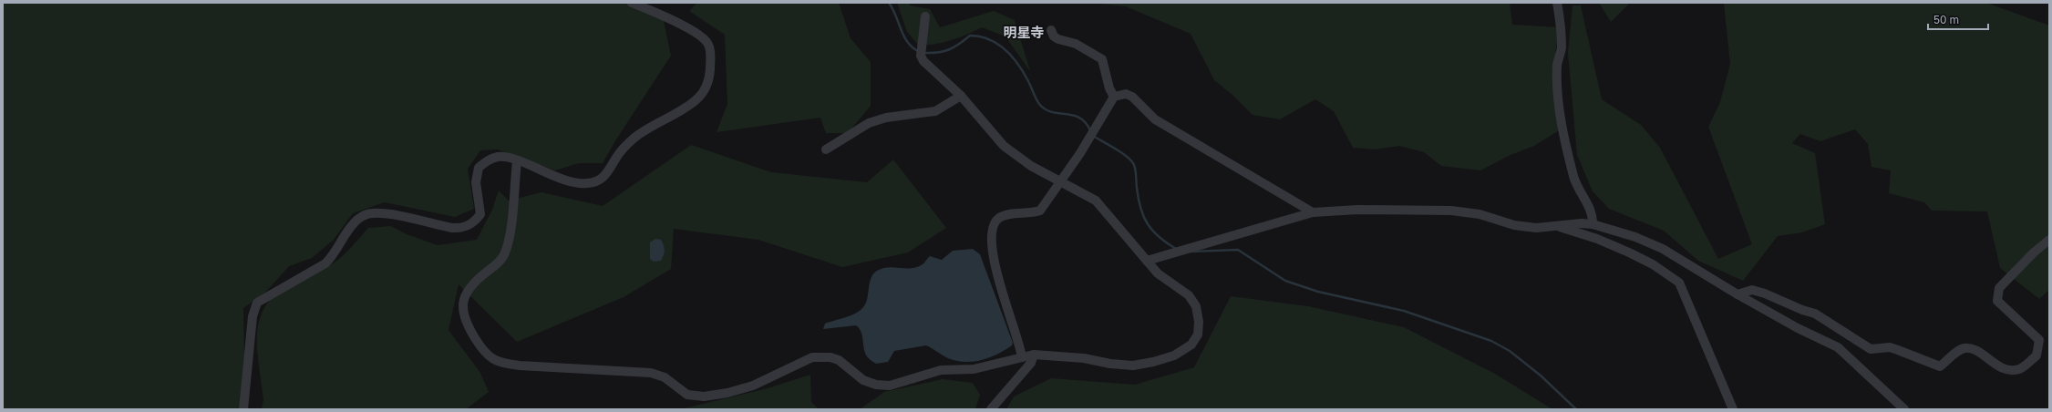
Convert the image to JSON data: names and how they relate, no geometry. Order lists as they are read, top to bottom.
{
  "districts": ["明星寺"],
  "scale_bar": "50 m"
}
